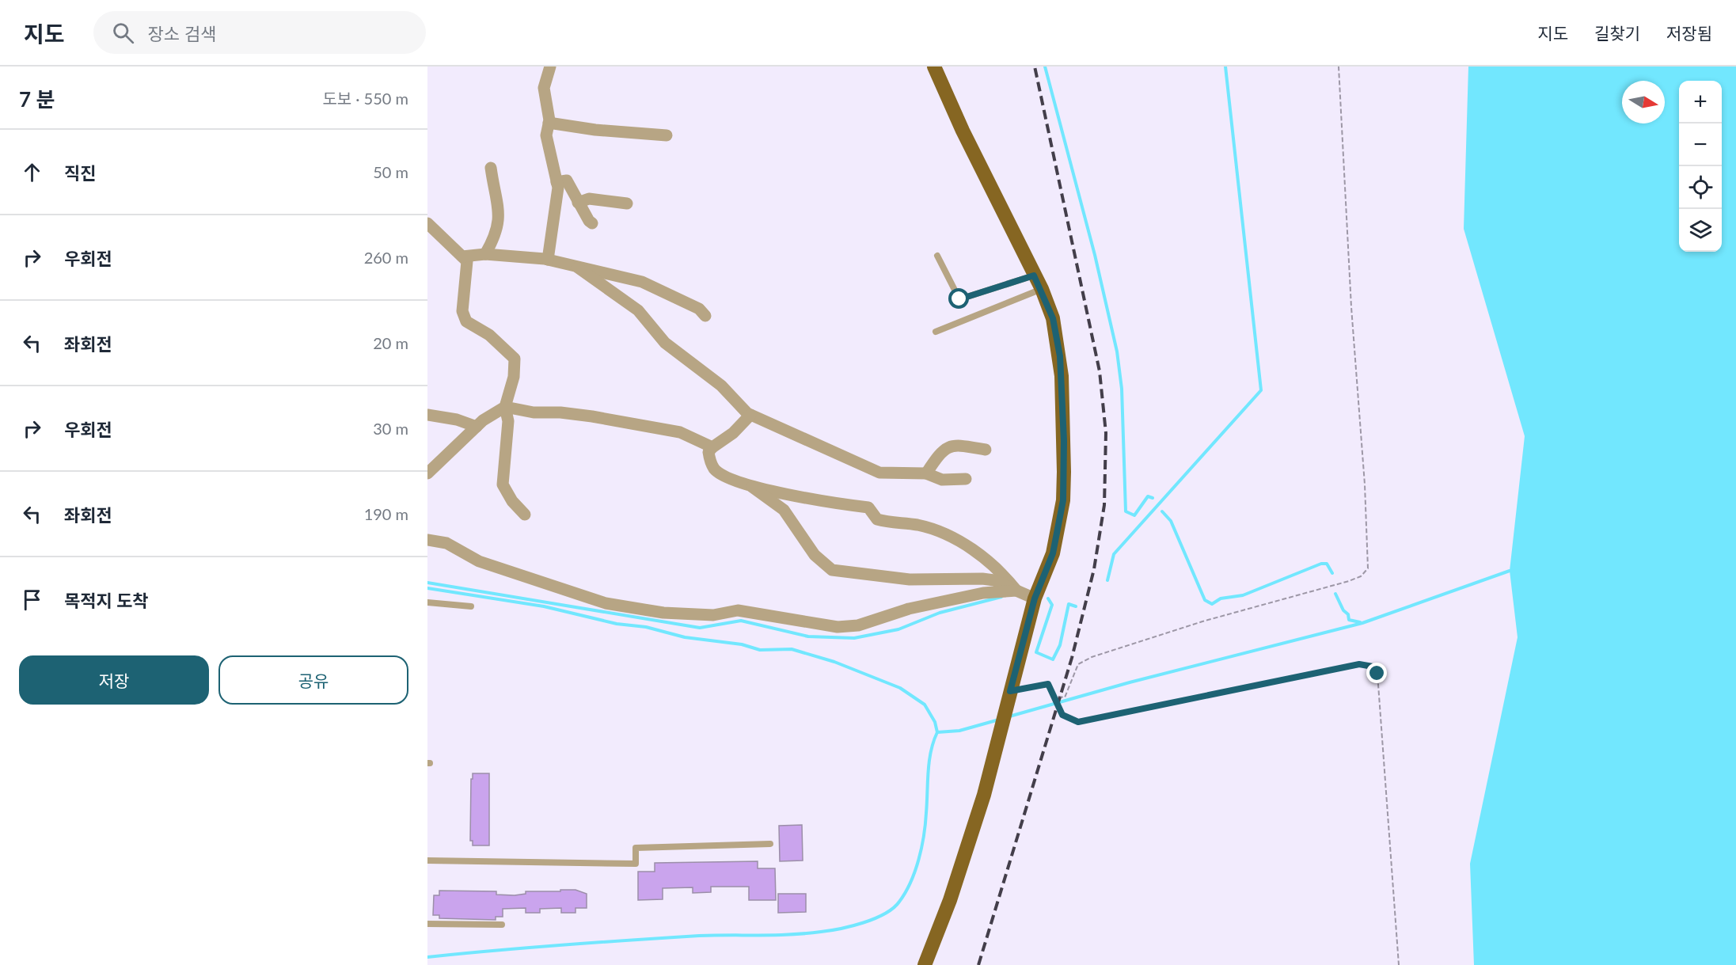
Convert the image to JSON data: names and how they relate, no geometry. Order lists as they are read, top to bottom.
{
  "north": "right",
  "page": {
    "header": "지도",
    "search": "장소 검색",
    "nav": ["지도", "길찾기", "저장됨"],
    "heading": ["7 분", "도보 · 550 m"],
    "map_buttons": ["+", "−"],
    "list": [
      ["직진", "50 m"],
      ["우회전", "260 m"],
      ["좌회전", "20 m"],
      ["우회전", "30 m"],
      ["좌회전", "190 m"],
      "목적지 도착"
    ],
    "buttons": ["저장", "공유"]
  }
}
